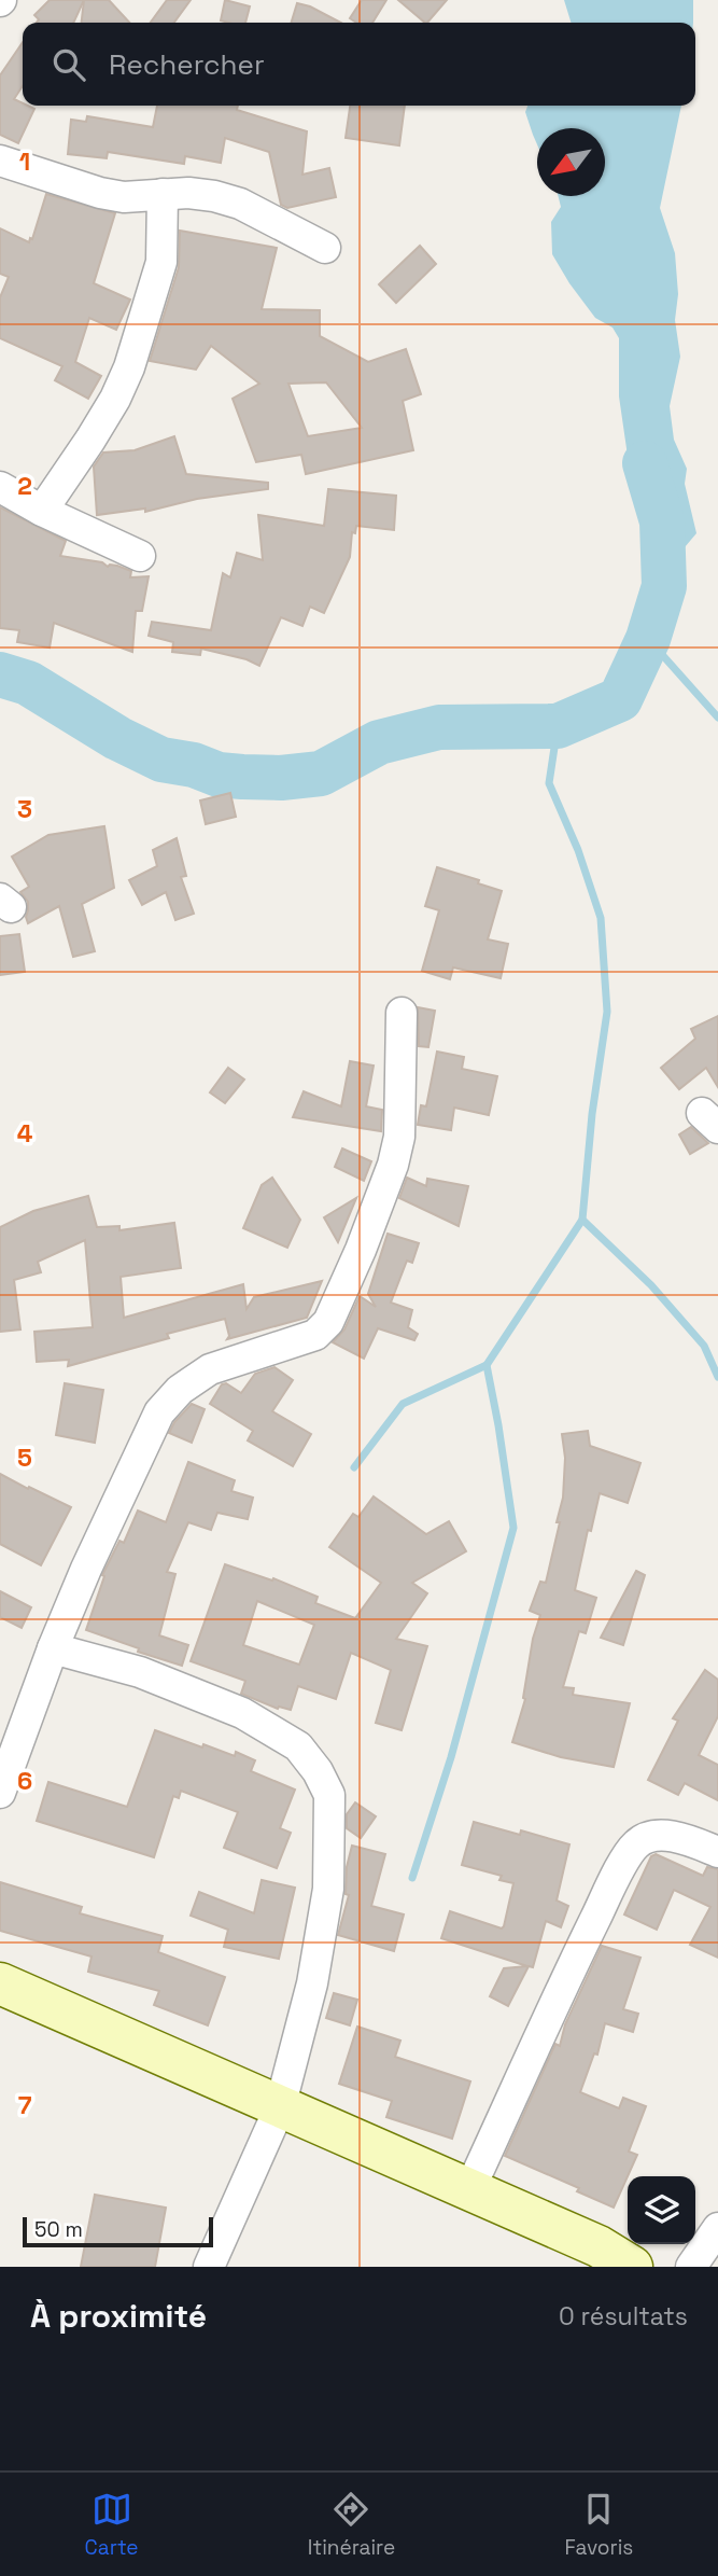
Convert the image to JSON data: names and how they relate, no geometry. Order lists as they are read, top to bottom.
{
  "scale_bar": "50 m",
  "north": "bottom left",
  "page": {
    "search": "Rechercher",
    "scale": "50 m",
    "heading": ["À proximité", "0 résultats"],
    "nav": ["Carte", "Itinéraire", "Favoris"]
  },
  "grid": {
    "rows": [
      "1",
      "2",
      "3",
      "4",
      "5",
      "6",
      "7"
    ]
  }
}
